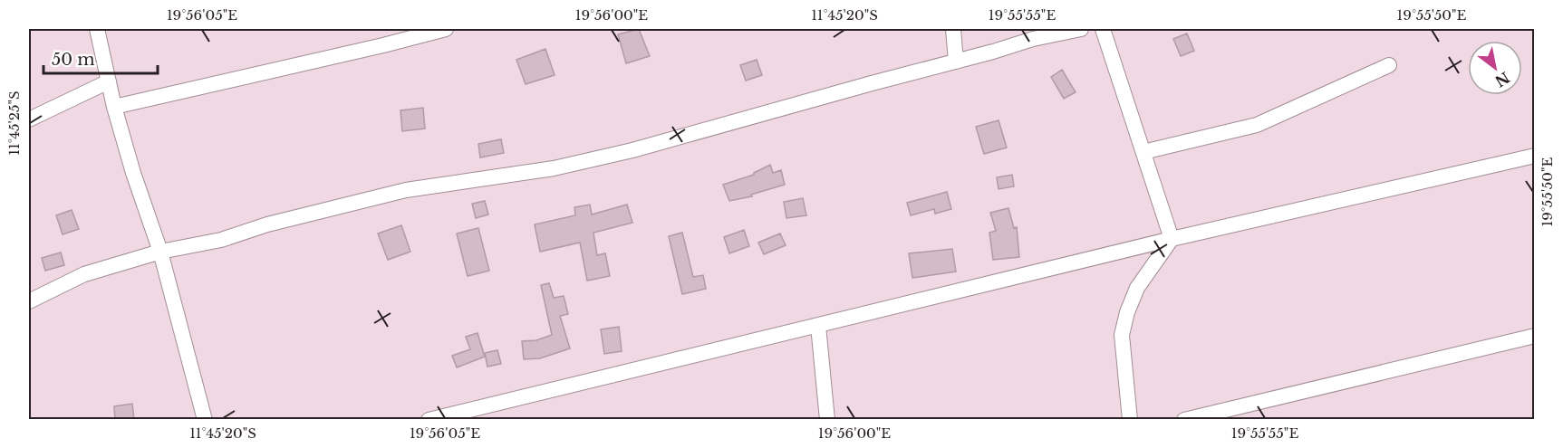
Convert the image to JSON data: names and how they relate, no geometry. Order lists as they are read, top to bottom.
{
  "scale_bar": "50 m",
  "north": "bottom right",
  "coordinates": [
    "19°56'05\"E",
    "19°56'00\"E",
    "11°45'20\"S",
    "19°55'55\"E",
    "19°55'50\"E",
    "11°45'25\"S"
  ]
}
